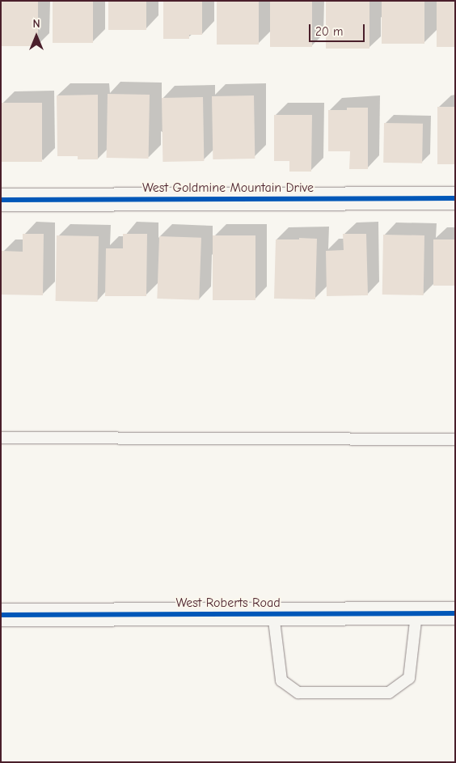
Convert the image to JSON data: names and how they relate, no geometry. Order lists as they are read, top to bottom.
{
  "streets": {
    "street": ["West Goldmine Mountain Drive", "West Roberts Road"]
  },
  "scale_bar": "20 m",
  "north": "top"
}
